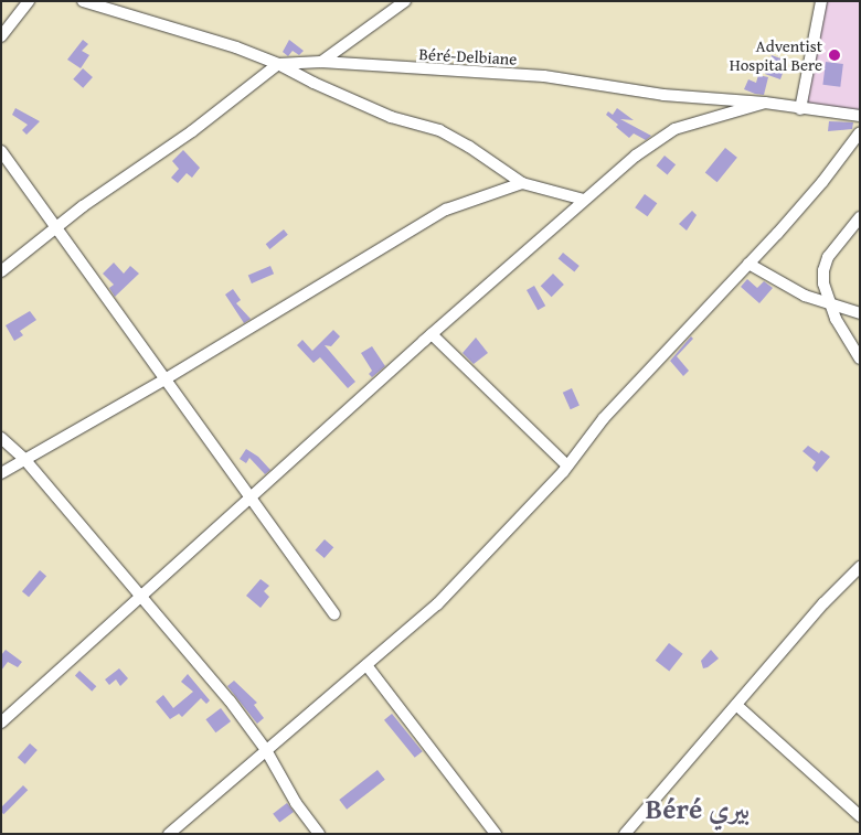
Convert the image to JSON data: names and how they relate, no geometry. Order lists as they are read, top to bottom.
{
  "streets": {
    "street": ["Béré-Delbiane"]
  },
  "districts": ["Béré بيري"],
  "places": ["Adventist Hospital Bere"]
}
